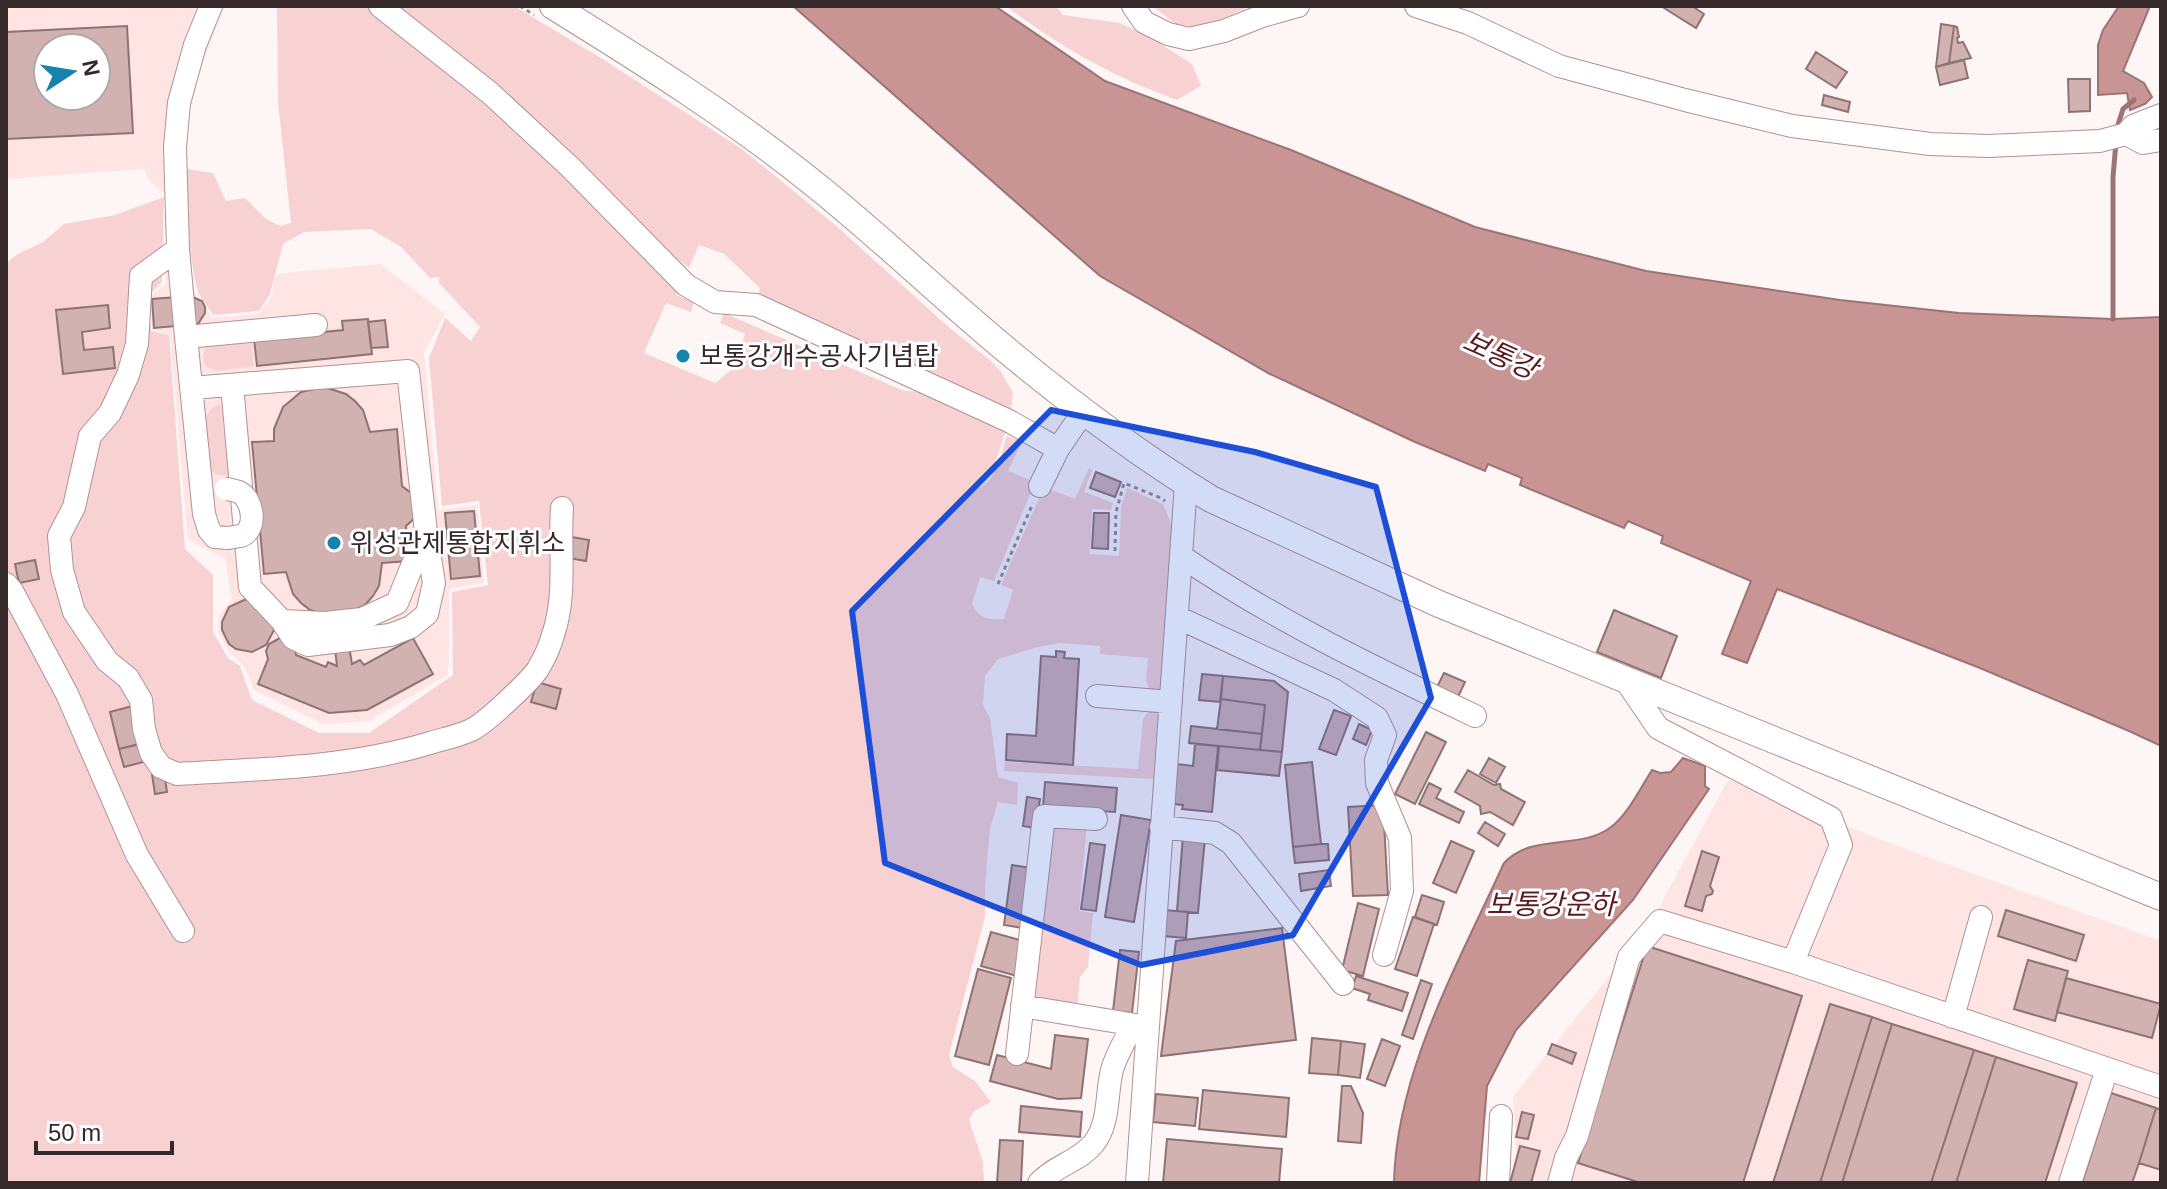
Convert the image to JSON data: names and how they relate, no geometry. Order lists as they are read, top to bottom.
{
  "water": ["보통강", "보통강운하"],
  "places": ["보통강개수공사기념탑", "위성관제통합지휘소"],
  "scale_bar": "50 m",
  "north": "right"
}
